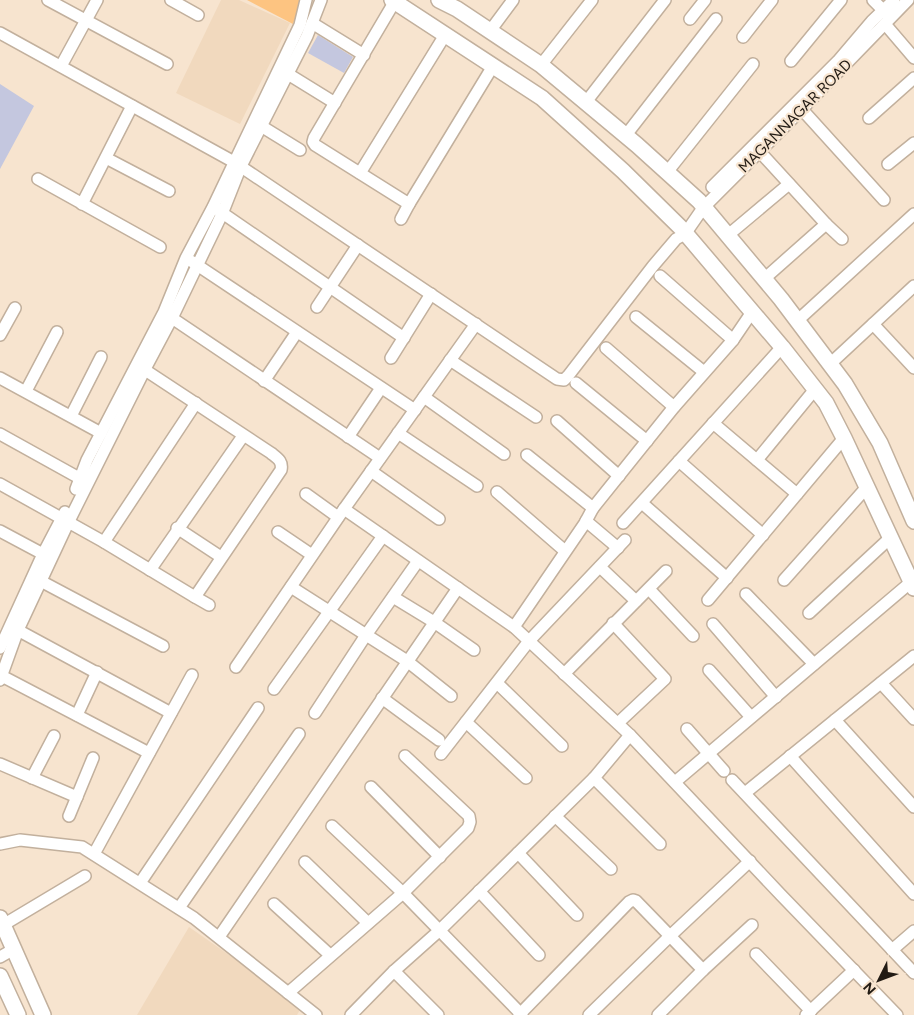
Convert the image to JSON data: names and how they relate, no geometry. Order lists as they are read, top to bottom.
{
  "streets": {
    "street": ["MAGANNAGAR ROAD"]
  },
  "north": "bottom left"
}
